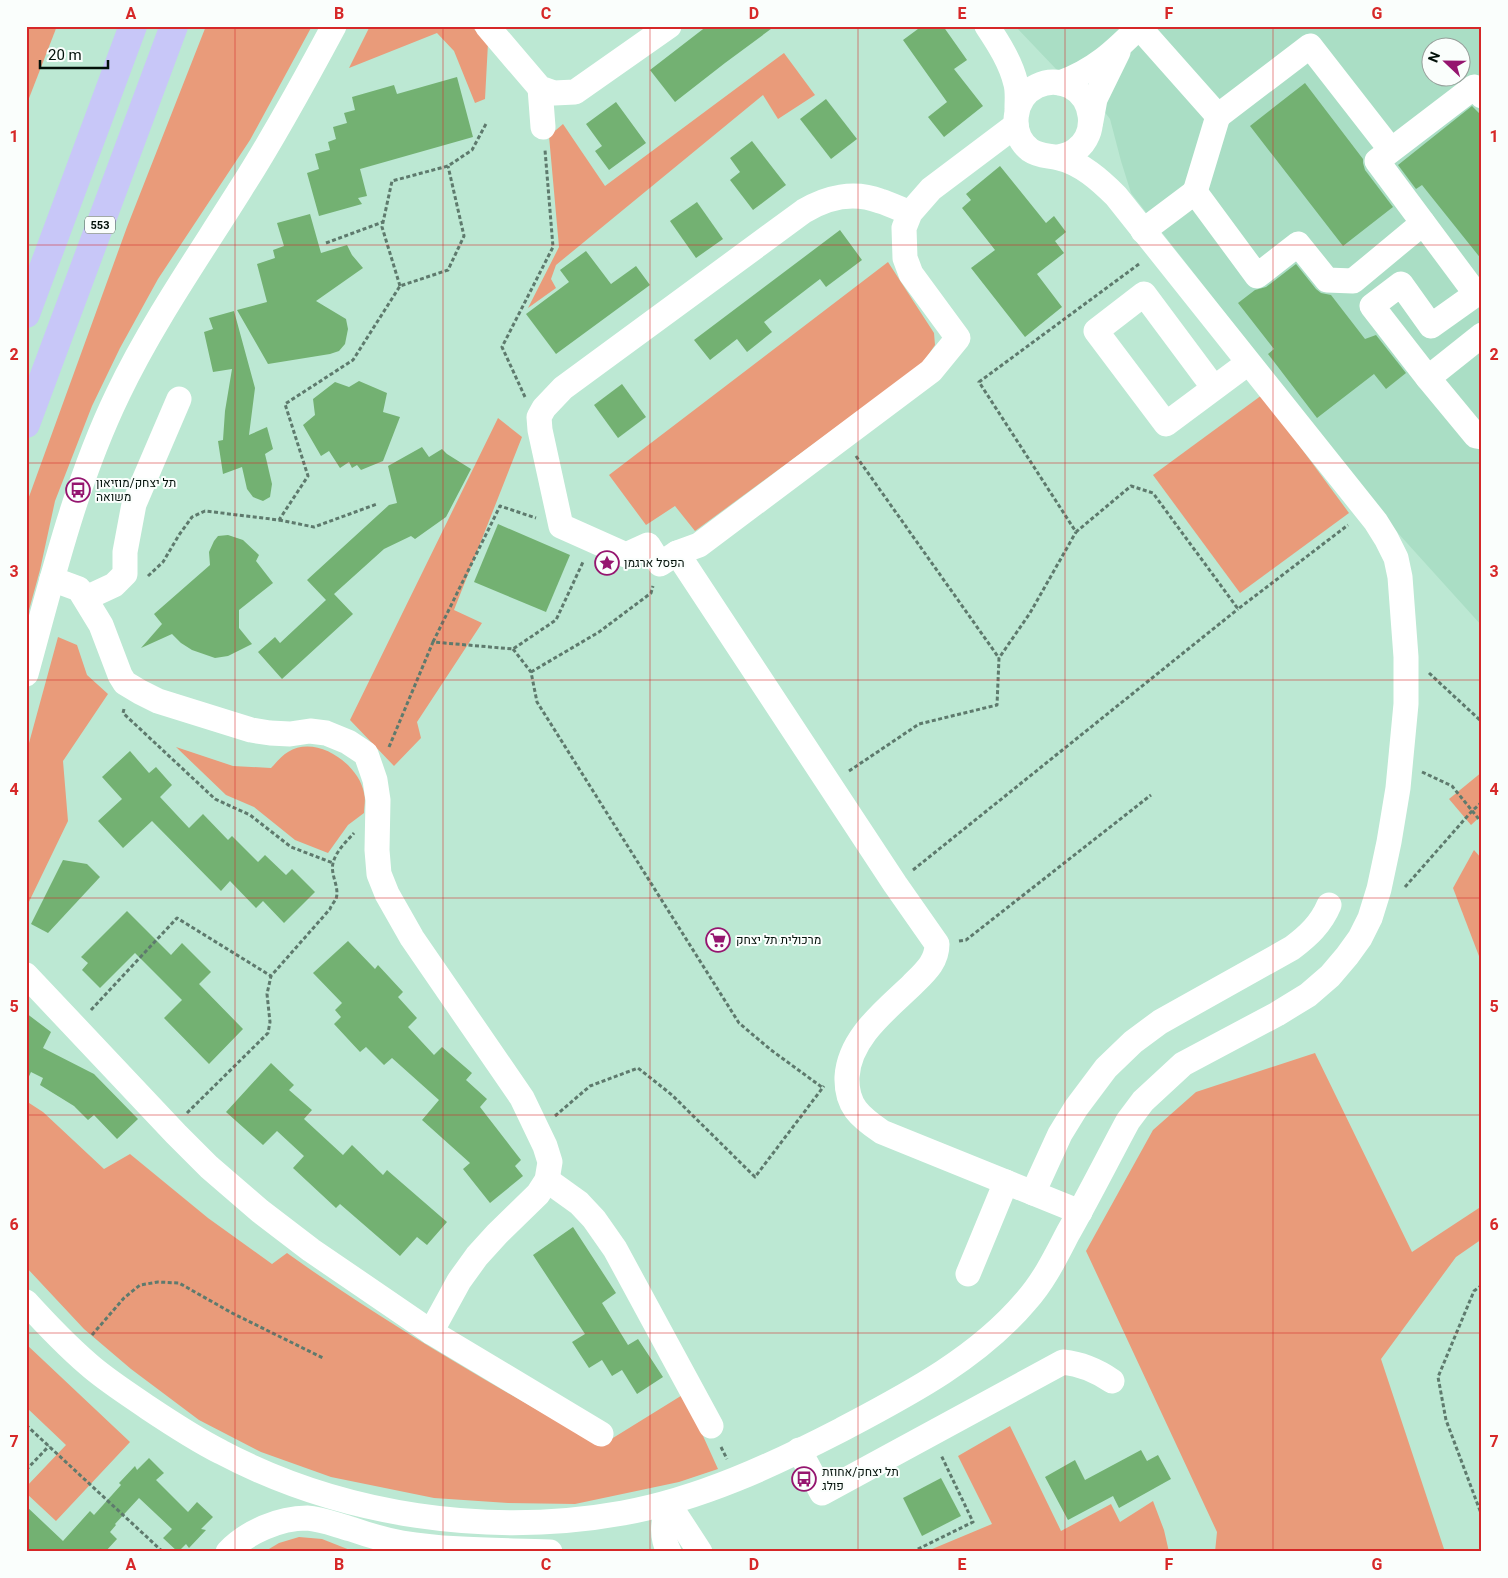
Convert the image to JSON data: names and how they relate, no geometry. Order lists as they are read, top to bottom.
{
  "streets": {
    "main road": ["553"]
  },
  "places": {
    "bus stop": ["תל יצחק/מוזיאון משואה", "תל יצחק/אחוזת פולג"],
    "place": ["הפסל ארגמן"],
    "supermarket": ["מרכולית תל יצחק"]
  },
  "scale_bar": "20 m",
  "north": "left",
  "grid": {
    "columns": [
      "A",
      "B",
      "C",
      "D",
      "E",
      "F",
      "G"
    ],
    "rows": [
      "1",
      "2",
      "3",
      "4",
      "5",
      "6",
      "7"
    ]
  }
}
